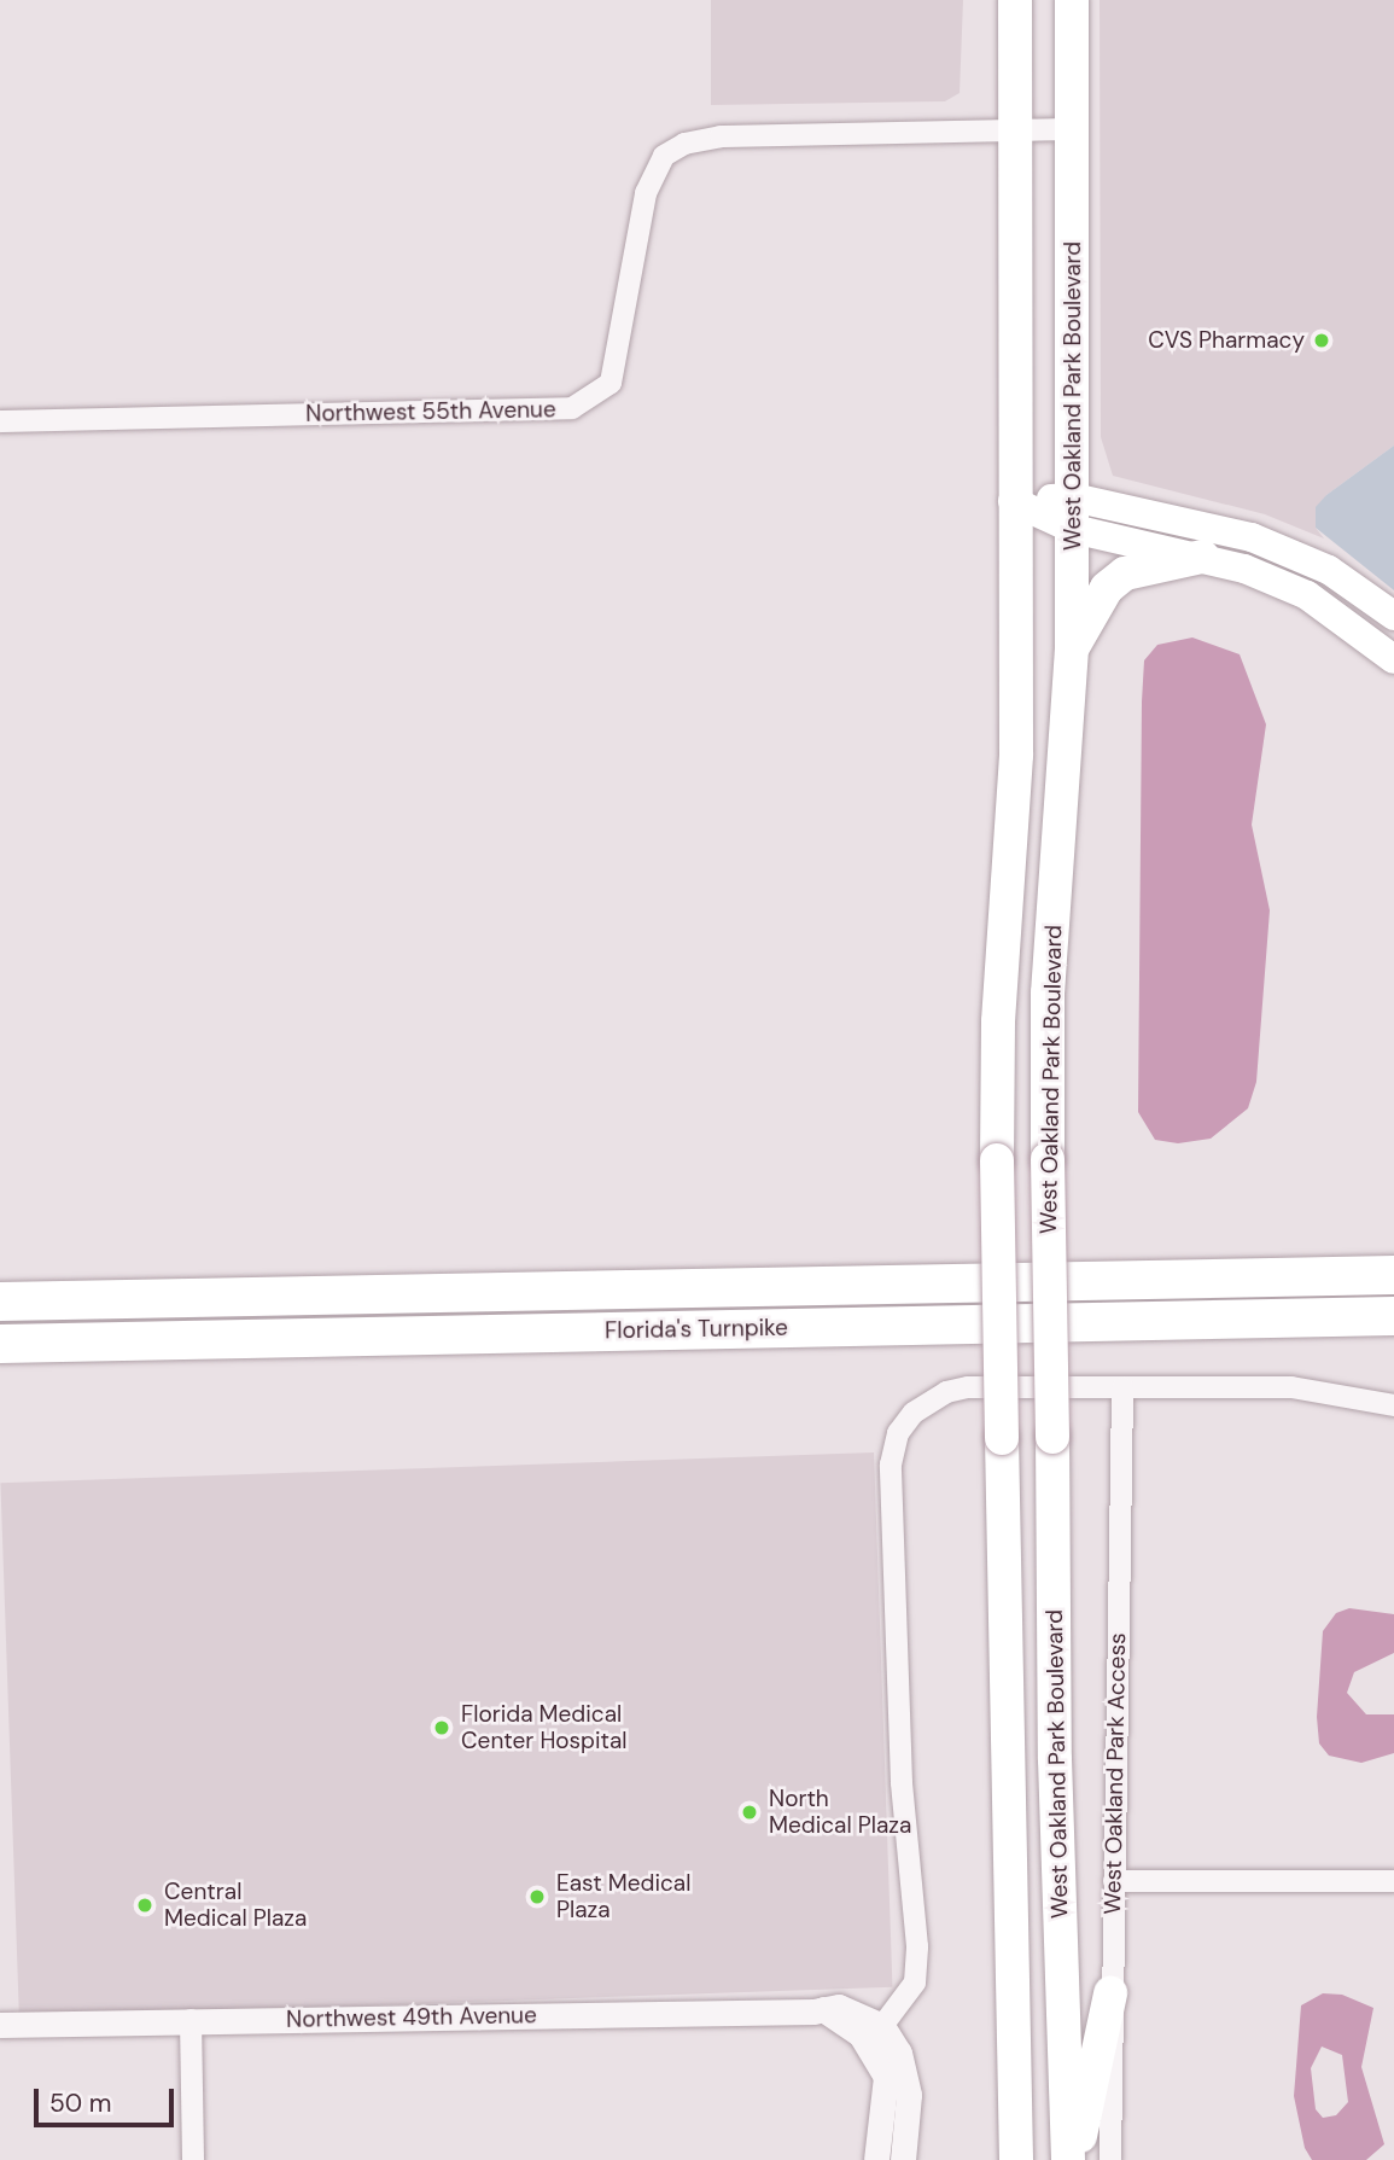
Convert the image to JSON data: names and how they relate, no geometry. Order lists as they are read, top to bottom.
{
  "streets": {
    "highway": ["Florida's Turnpike"],
    "main road": ["West Oakland Park Boulevard"],
    "street": ["Northwest 55th Avenue", "West Oakland Park Access", "Northwest 49th Avenue"]
  },
  "crossings": [
    ["West Oakland Park Boulevard", "Northwest 55th Avenue"]
  ],
  "places": [
    "CVS Pharmacy",
    "Florida Medical Center Hospital",
    "North Medical Plaza",
    "East Medical Plaza",
    "Central Medical Plaza"
  ],
  "scale_bar": "50 m"
}
